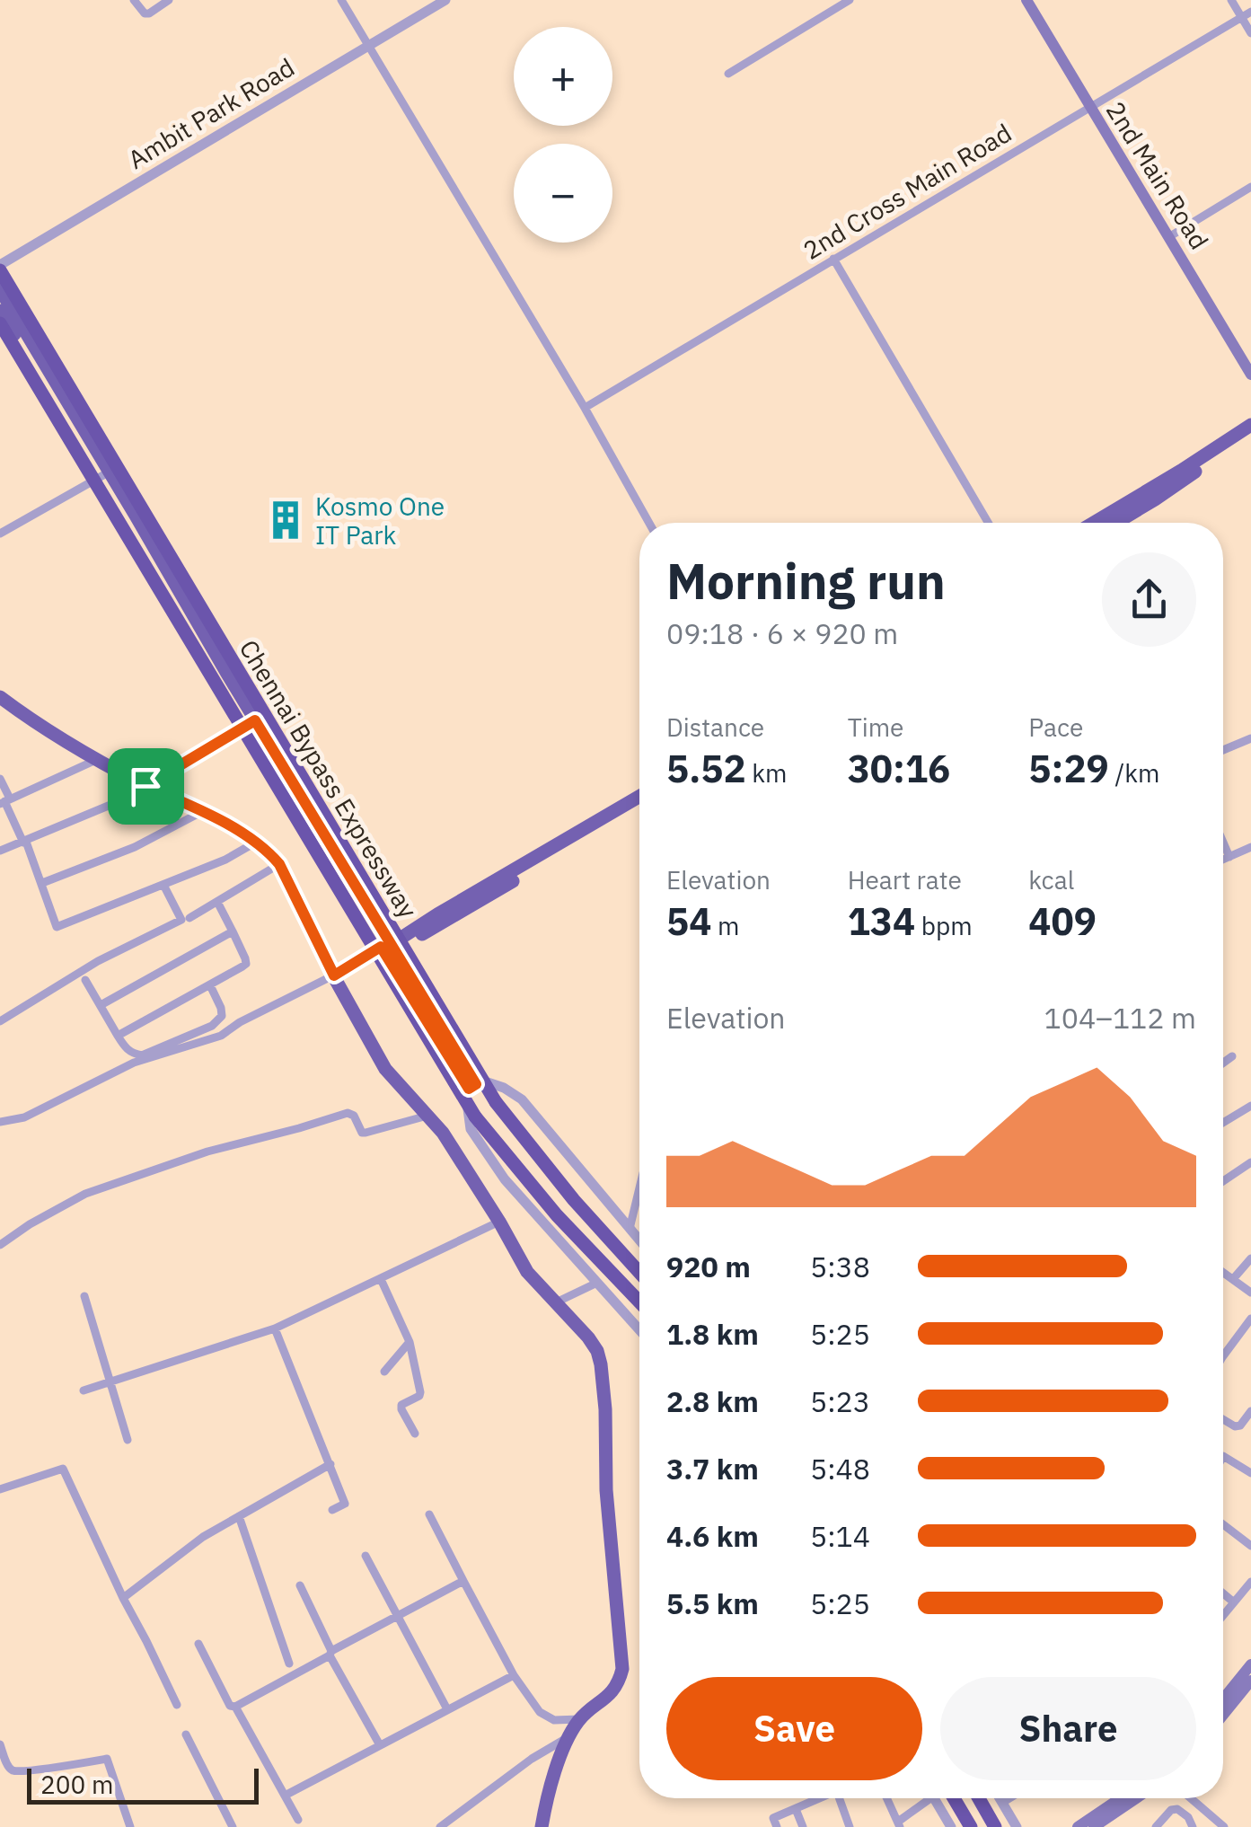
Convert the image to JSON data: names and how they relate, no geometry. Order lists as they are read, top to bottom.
{
  "streets": {
    "highway": ["Chennai Bypass Expressway"],
    "main road": ["2nd Main Road"],
    "street": ["Ambit Park Road", "2nd Cross Main Road"]
  },
  "crossings": [
    ["Ambit Park Road", "Chennai Bypass Expressway"],
    ["2nd Main Road", "2nd Cross Main Road"]
  ],
  "places": {
    "building": ["Kosmo One IT Park"]
  },
  "scale_bar": "200 m",
  "page": {
    "map_buttons": ["+", "−"],
    "heading": ["Morning run", "09:18 · 6 × 920 m"],
    "stats": [
      ["Distance", "5.52 km"],
      ["Time", "30:16"],
      ["Pace", "5:29 /km"],
      ["Elevation", "54 m"],
      ["Heart rate", "134 bpm"],
      ["kcal", "409"]
    ],
    "chart": ["Elevation", "104–112 m"],
    "list": [
      {
        "name": "920 m",
        "note": "5:38"
      },
      {
        "name": "1.8 km",
        "note": "5:25"
      },
      {
        "name": "2.8 km",
        "note": "5:23"
      },
      {
        "name": "3.7 km",
        "note": "5:48"
      },
      {
        "name": "4.6 km",
        "note": "5:14"
      },
      {
        "name": "5.5 km",
        "note": "5:25"
      }
    ],
    "buttons": ["Save", "Share"],
    "scale": "200 m"
  }
}
